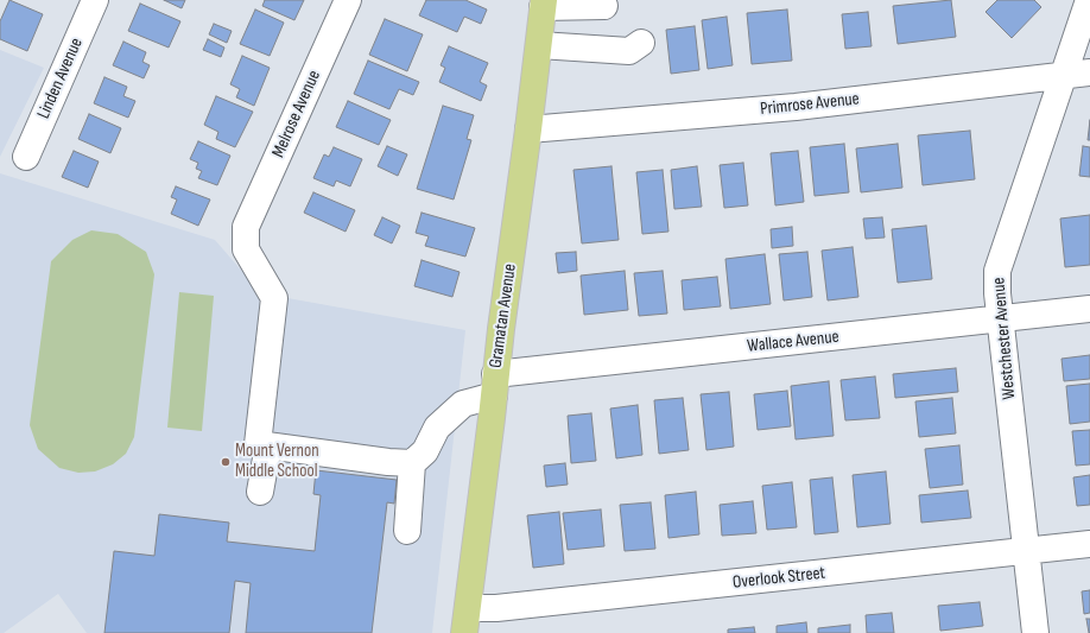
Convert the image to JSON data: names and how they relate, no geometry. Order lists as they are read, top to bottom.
{
  "streets": {
    "main road": ["Gramatan Avenue"],
    "street": [
      "Linden Avenue",
      "Primrose Avenue",
      "Melrose Avenue",
      "Westchester Avenue",
      "Wallace Avenue",
      "Overlook Street"
    ]
  },
  "crossings": [
    ["Primrose Avenue", "Gramatan Avenue"],
    ["Primrose Avenue", "Westchester Avenue"],
    ["Gramatan Avenue", "Wallace Avenue"],
    ["Gramatan Avenue", "Overlook Street"],
    ["Westchester Avenue", "Wallace Avenue"],
    ["Westchester Avenue", "Overlook Street"]
  ],
  "places": ["Mount Vernon Middle School"]
}
